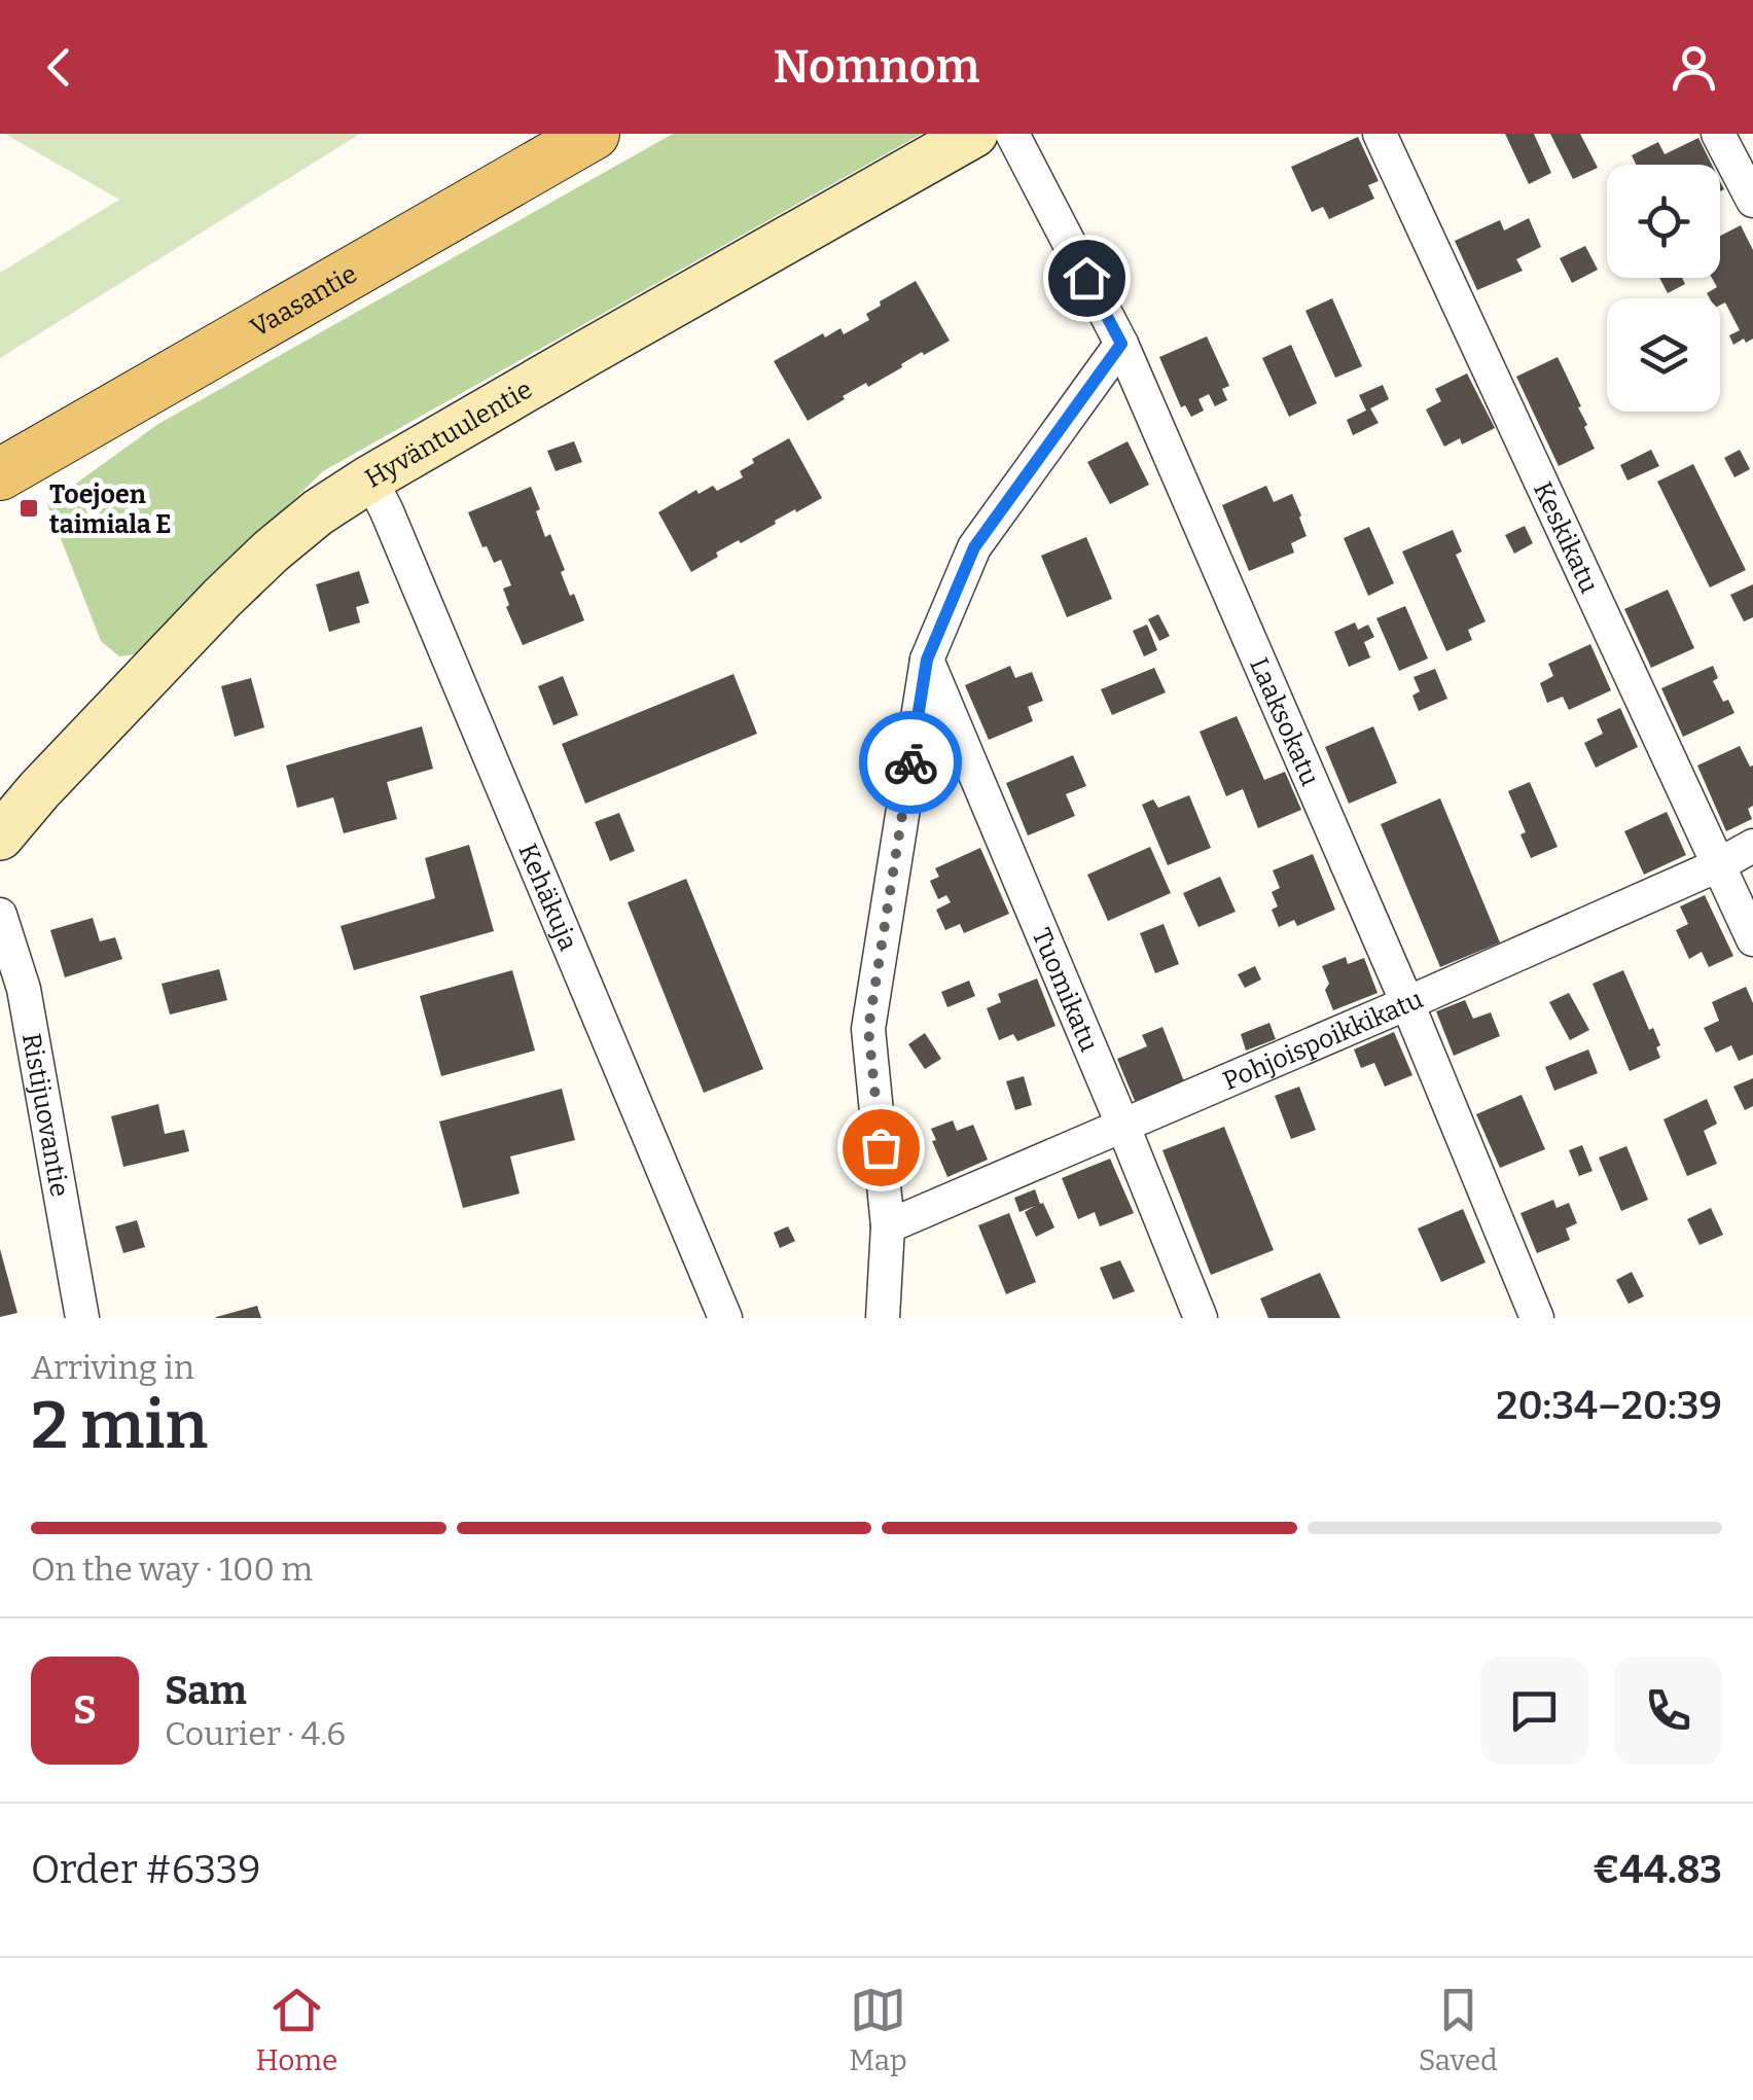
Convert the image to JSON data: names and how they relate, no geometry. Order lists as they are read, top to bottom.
{
  "streets": {
    "main road": ["Vaasantie"],
    "street": [
      "Hyväntuulentie",
      "Keskikatu",
      "Laaksokatu",
      "Kehäkuja",
      "Tuomikatu",
      "Pohjoispoikkikatu",
      "Ristijuovantie"
    ]
  },
  "crossings": [
    ["Hyväntuulentie", "Kehäkuja"],
    ["Keskikatu", "Pohjoispoikkikatu"],
    ["Laaksokatu", "Pohjoispoikkikatu"],
    ["Tuomikatu", "Pohjoispoikkikatu"]
  ],
  "places": {
    "transit": ["Toejoen taimiala E"]
  },
  "page": {
    "header": "Nomnom",
    "heading": ["2 min", "Arriving in", "20:34–20:39"],
    "panel": [
      "Sam",
      "Courier · 4.6",
      "Order #6339",
      "€44.83"
    ],
    "bar": "On the way · 100 m",
    "round": "S",
    "tabs": ["Home", "Map", "Saved"]
  }
}
